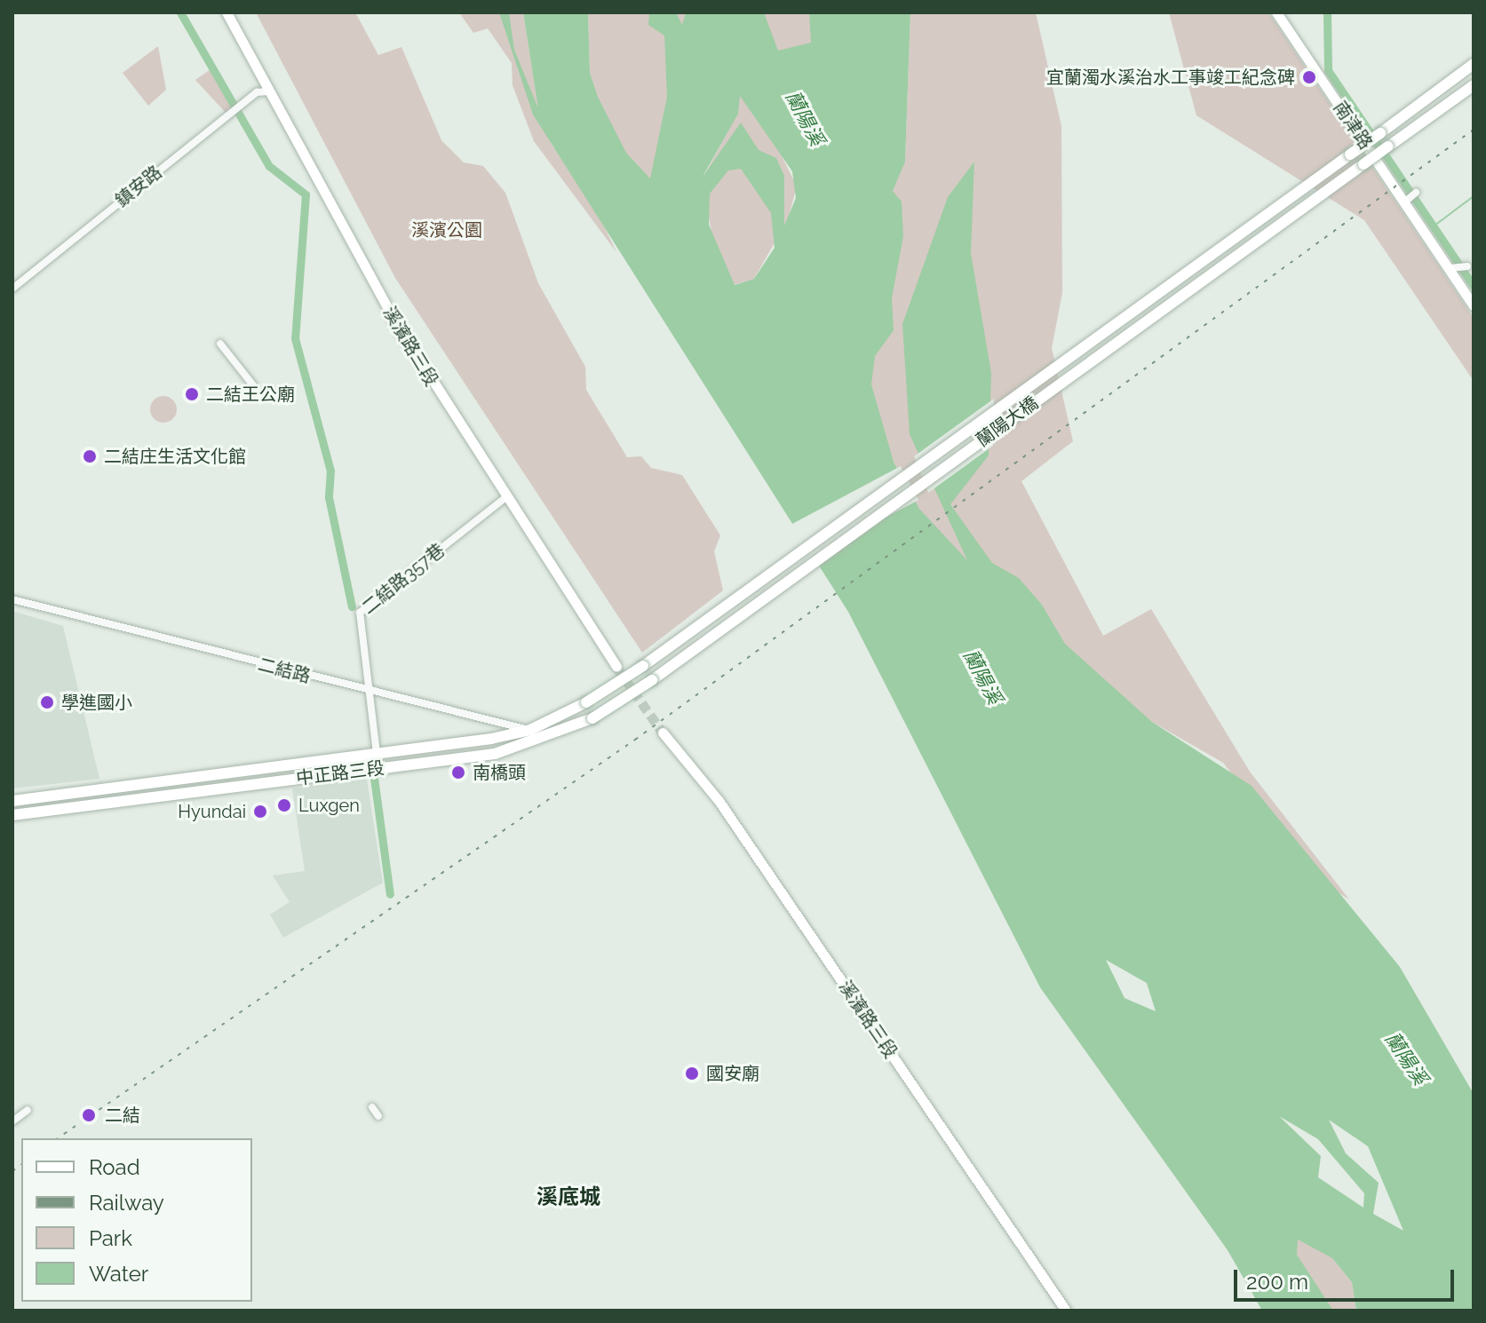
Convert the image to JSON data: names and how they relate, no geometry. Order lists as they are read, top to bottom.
{
  "streets": {
    "main road": ["蘭陽大橋", "中正路三段"],
    "street": [
      "南津路",
      "鎮安路",
      "溪濱路三段",
      "二結路357巷",
      "二結路"
    ]
  },
  "crossings": [
    ["鎮安路", "溪濱路三段"],
    ["溪濱路三段", "二結路357巷"],
    ["蘭陽大橋", "中正路三段"],
    ["二結路357巷", "二結路"],
    ["二結路357巷", "中正路三段"],
    ["二結路", "中正路三段"]
  ],
  "districts": ["溪底城"],
  "water": ["蘭陽溪"],
  "parks": ["溪濱公園"],
  "places": [
    "宜蘭濁水溪治水工事竣工紀念碑",
    "二結王公廟",
    "二結庄生活文化館",
    "學進國小",
    "南橋頭",
    "Luxgen",
    "Hyundai",
    "國安廟",
    "二結"
  ],
  "legend": [
    "Road",
    "Railway",
    "Park",
    "Water"
  ],
  "scale_bar": "200 m"
}
